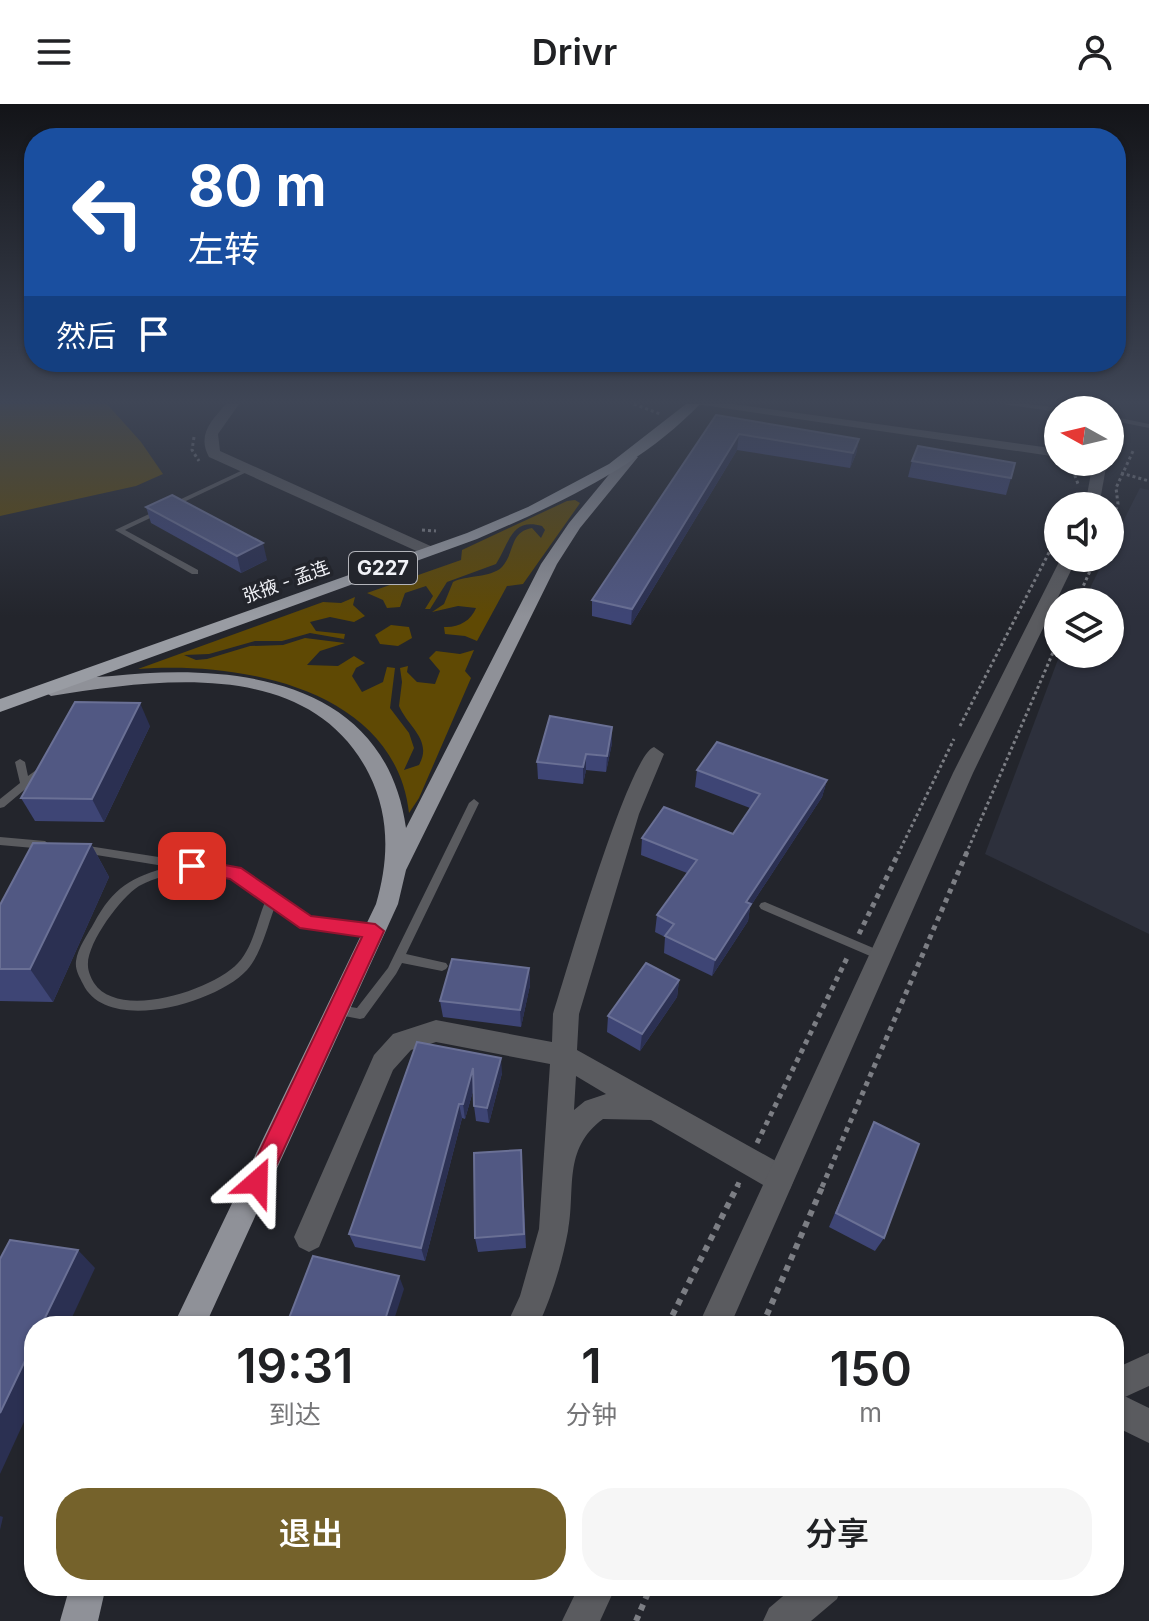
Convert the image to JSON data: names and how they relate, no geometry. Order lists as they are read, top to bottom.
{
  "streets": {
    "highway": ["G227", "张掖 - 孟连"]
  },
  "crossings": [
    ["G227", "张掖 - 孟连"]
  ],
  "north": "left",
  "page": {
    "header": "Drivr",
    "turn": ["80 m", "左转"],
    "then": "然后",
    "eta": [
      "19:31",
      "到达",
      "1",
      "分钟",
      "150",
      "m"
    ],
    "buttons": ["退出", "分享"]
  }
}
